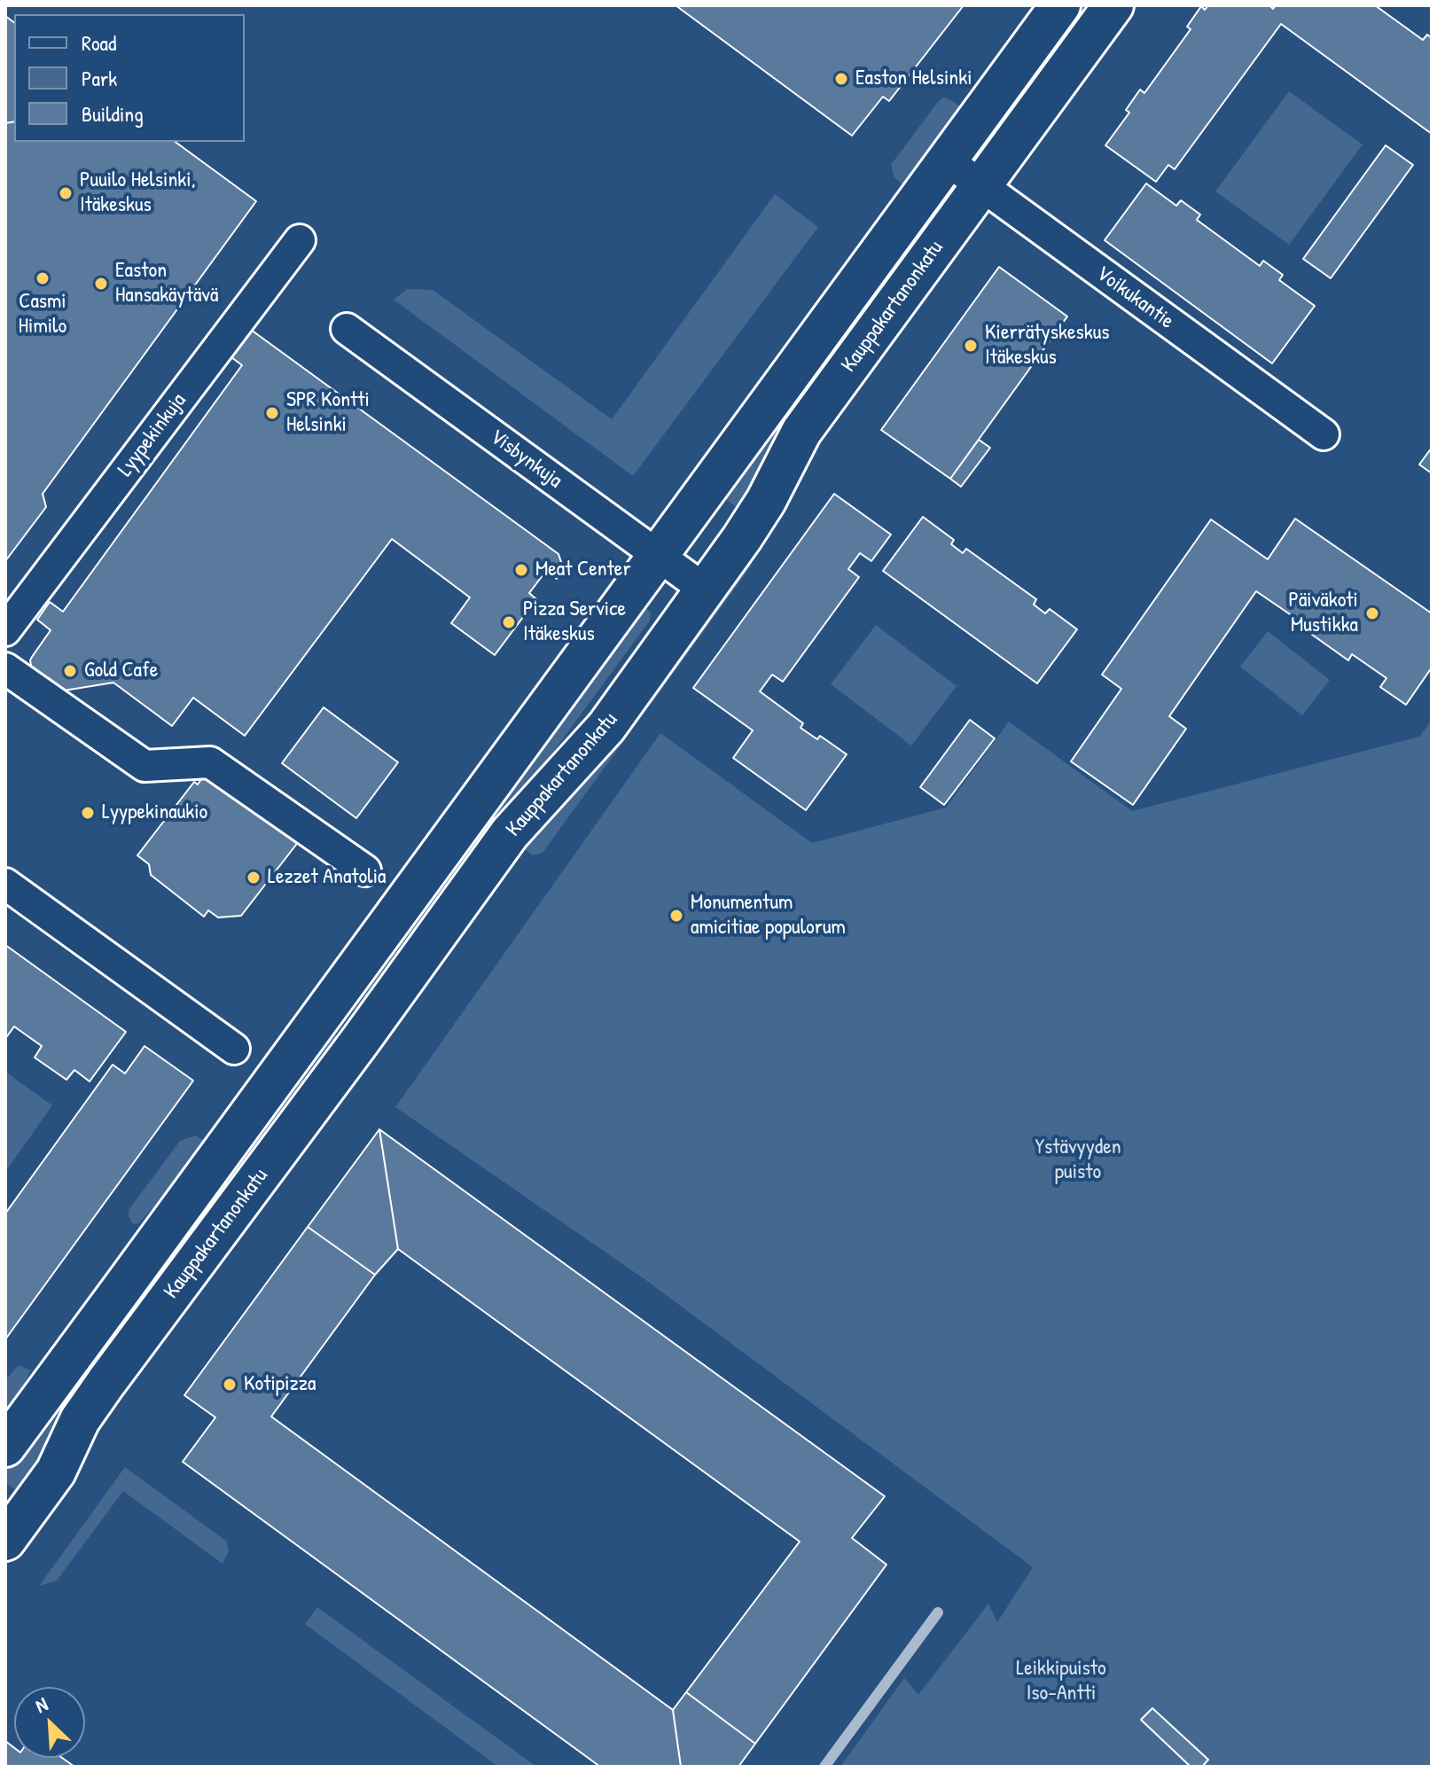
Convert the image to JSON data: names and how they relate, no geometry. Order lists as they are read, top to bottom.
{
  "streets": {
    "main road": ["Kauppakartanonkatu"],
    "street": ["Voikukantie", "Lyypekinkuja", "Visbynkuja"]
  },
  "crossings": [
    ["Voikukantie", "Kauppakartanonkatu"],
    ["Kauppakartanonkatu", "Visbynkuja"]
  ],
  "parks": ["Ystävyyden puisto", "Leikkipuisto Iso-Antti"],
  "places": [
    "Easton Helsinki",
    "Puuilo Helsinki, Itäkeskus",
    "Casmi Himilo",
    "Easton Hansakäytävä",
    "Kierrätyskeskus Itäkeskus",
    "SPR Kontti Helsinki",
    "Meat Center",
    "Päiväkoti Mustikka",
    "Pizza Service Itäkeskus",
    "Gold Cafe",
    "Lyypekinaukio",
    "Lezzet Anatolia",
    "Monumentum amicitiae populorum",
    "Kotipizza"
  ],
  "legend": ["Road", "Park", "Building"],
  "north": "top left"
}
